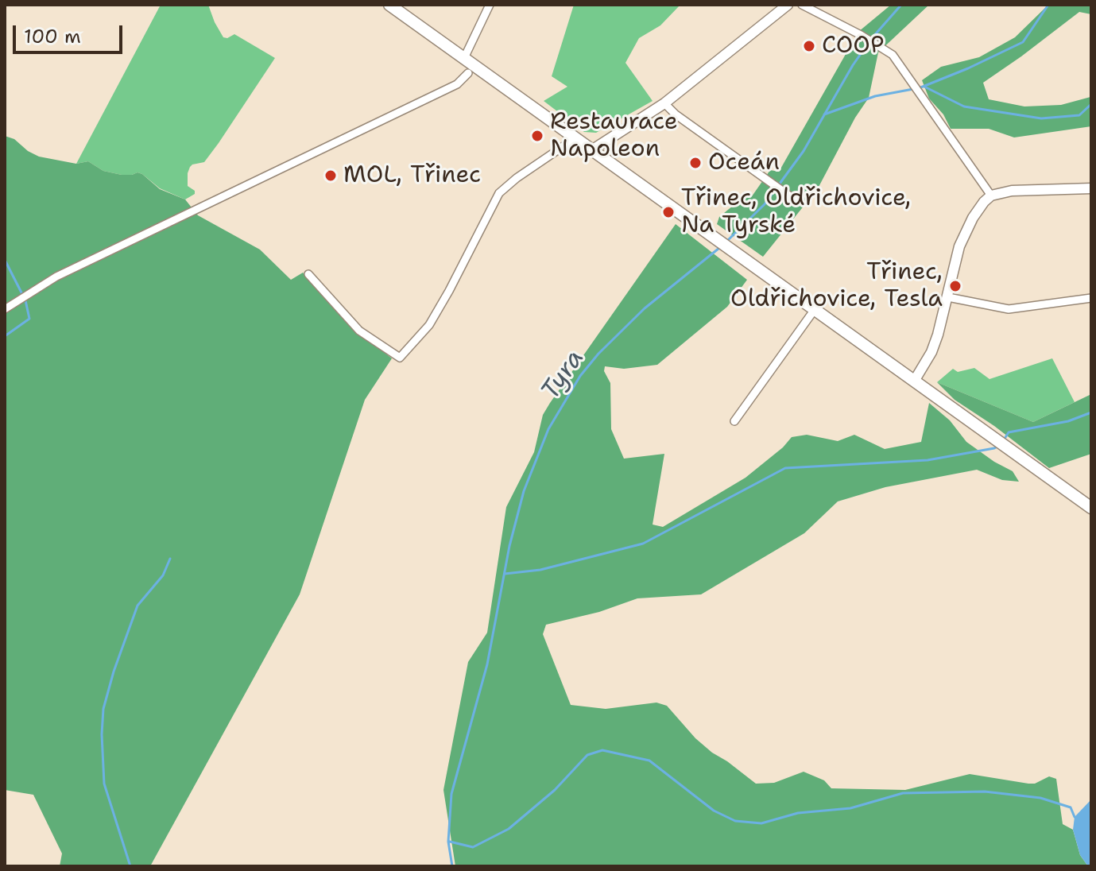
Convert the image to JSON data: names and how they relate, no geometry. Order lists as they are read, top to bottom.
{
  "water": ["Tyra"],
  "places": [
    "COOP",
    "Restaurace Napoleon",
    "Oceán",
    "MOL, Třinec",
    "Třinec, Oldřichovice, Na Tyrské",
    "Třinec, Oldřichovice, Tesla"
  ],
  "scale_bar": "100 m"
}
